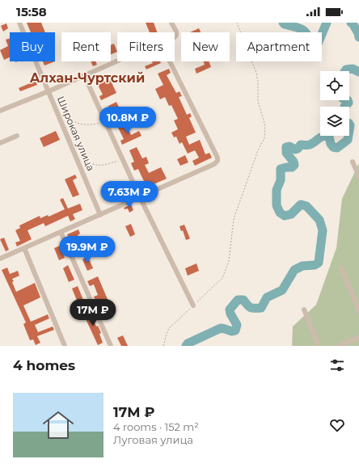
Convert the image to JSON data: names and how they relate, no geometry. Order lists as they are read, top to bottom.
{
  "streets": {
    "street": ["Широкая улица"]
  },
  "districts": ["Алхан-Чуртский"],
  "page": {
    "status": "15:58",
    "chip": [
      "Buy",
      "Rent",
      "Filters",
      "New",
      "Apartment"
    ],
    "price": [
      "10.8M ₽",
      "7.63M ₽",
      "19.9M ₽",
      "17M ₽"
    ],
    "heading": "4 homes",
    "list": [
      {
        "name": "17M ₽",
        "note": "4 rooms · 152 m² · Луговая улица"
      }
    ]
  }
}
